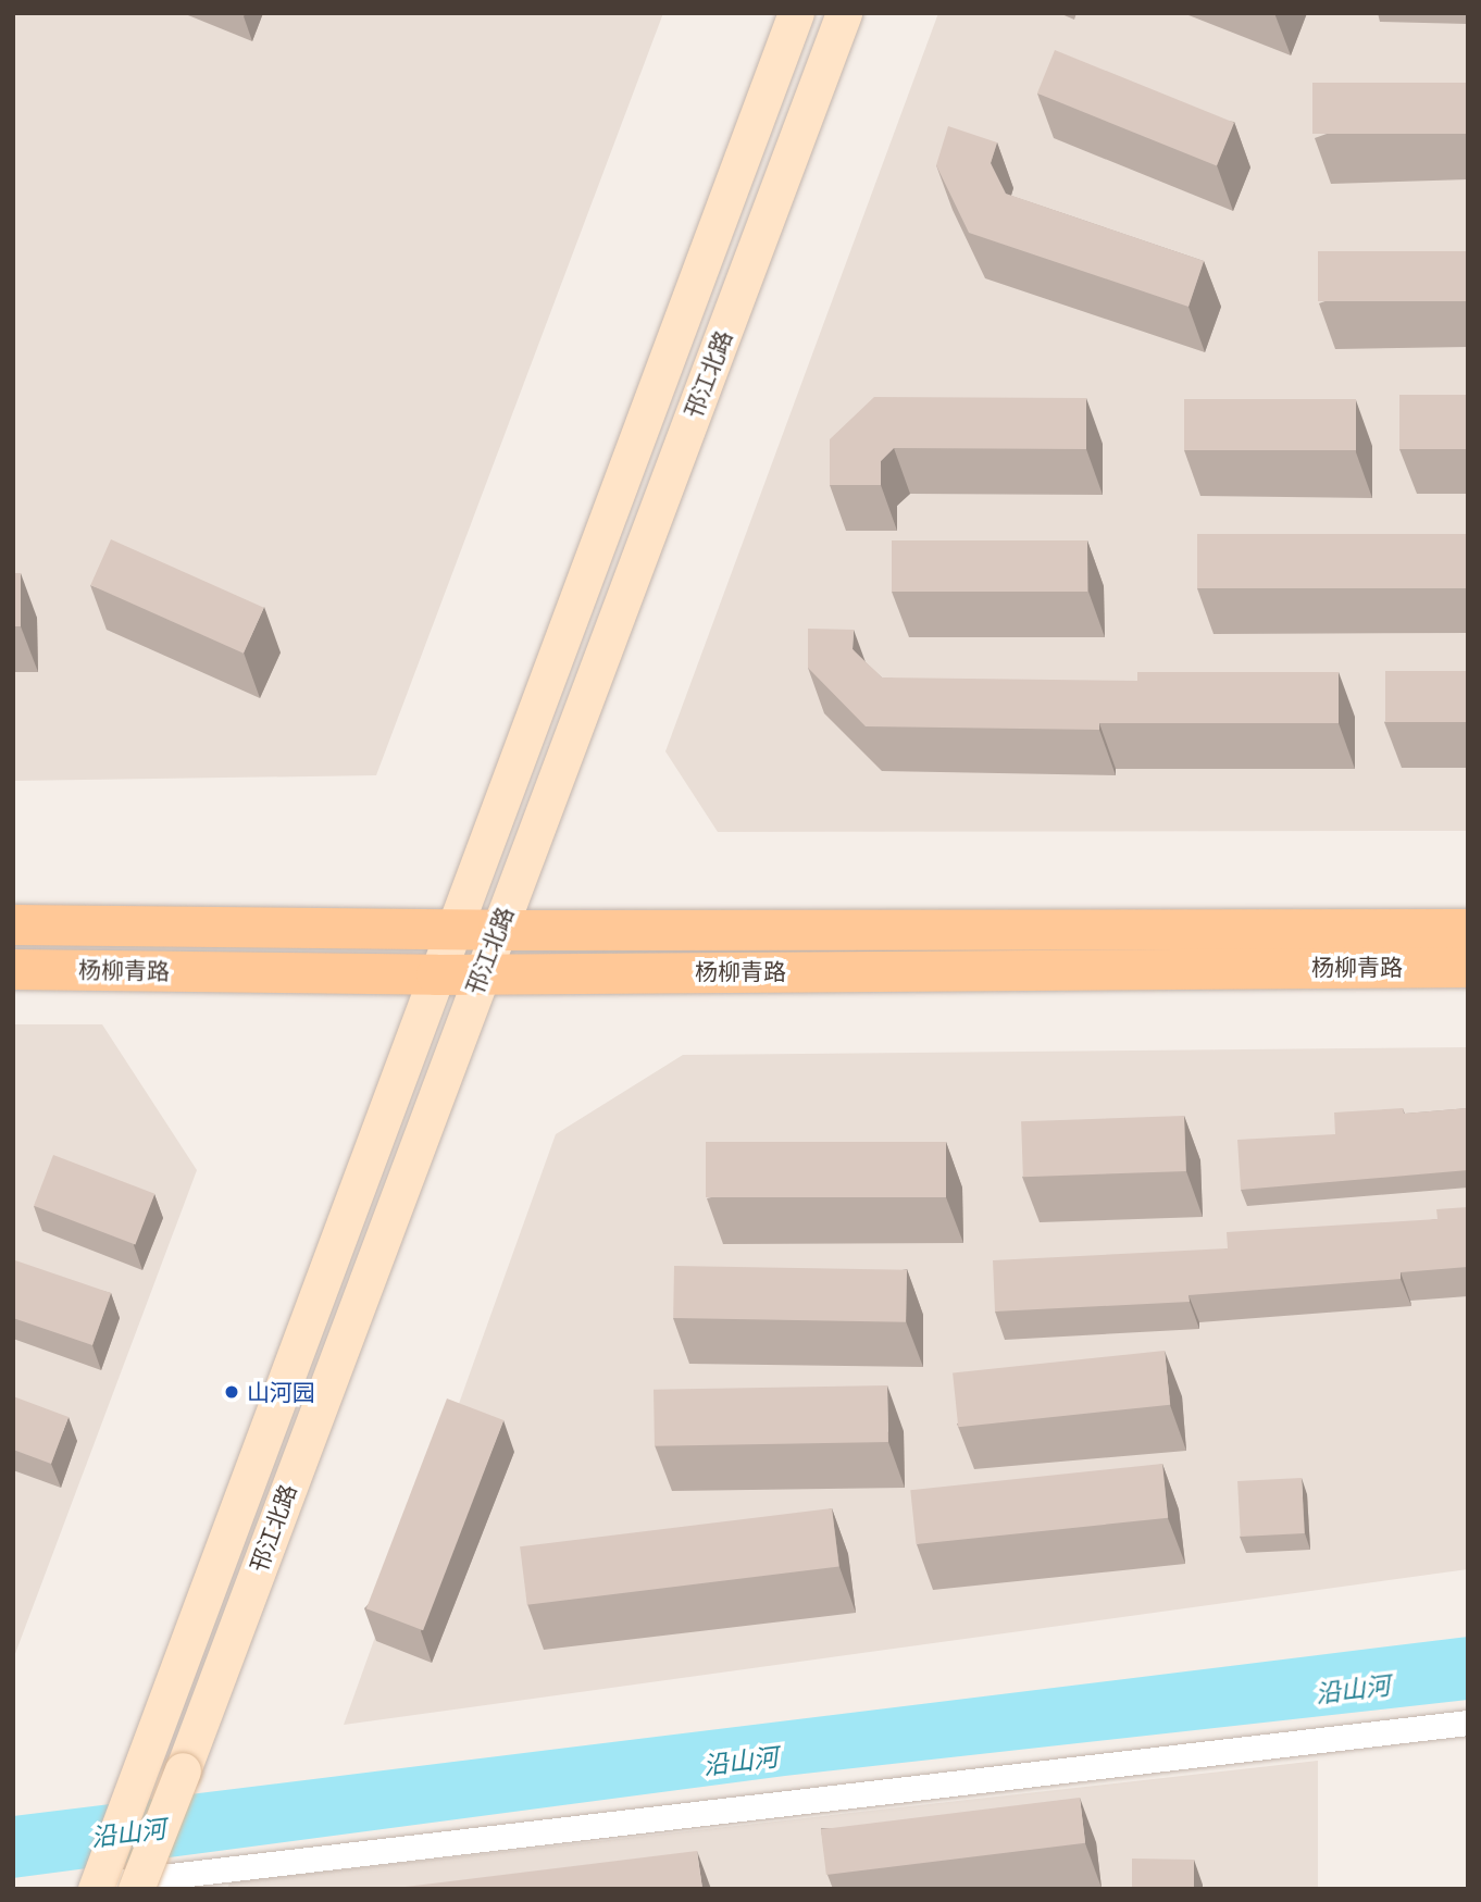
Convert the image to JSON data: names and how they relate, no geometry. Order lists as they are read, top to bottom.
{
  "streets": {
    "main road": ["邗江北路", "杨柳青路"]
  },
  "crossings": [
    ["邗江北路", "杨柳青路"]
  ],
  "water": ["沿山河"],
  "places": ["山河园"]
}
